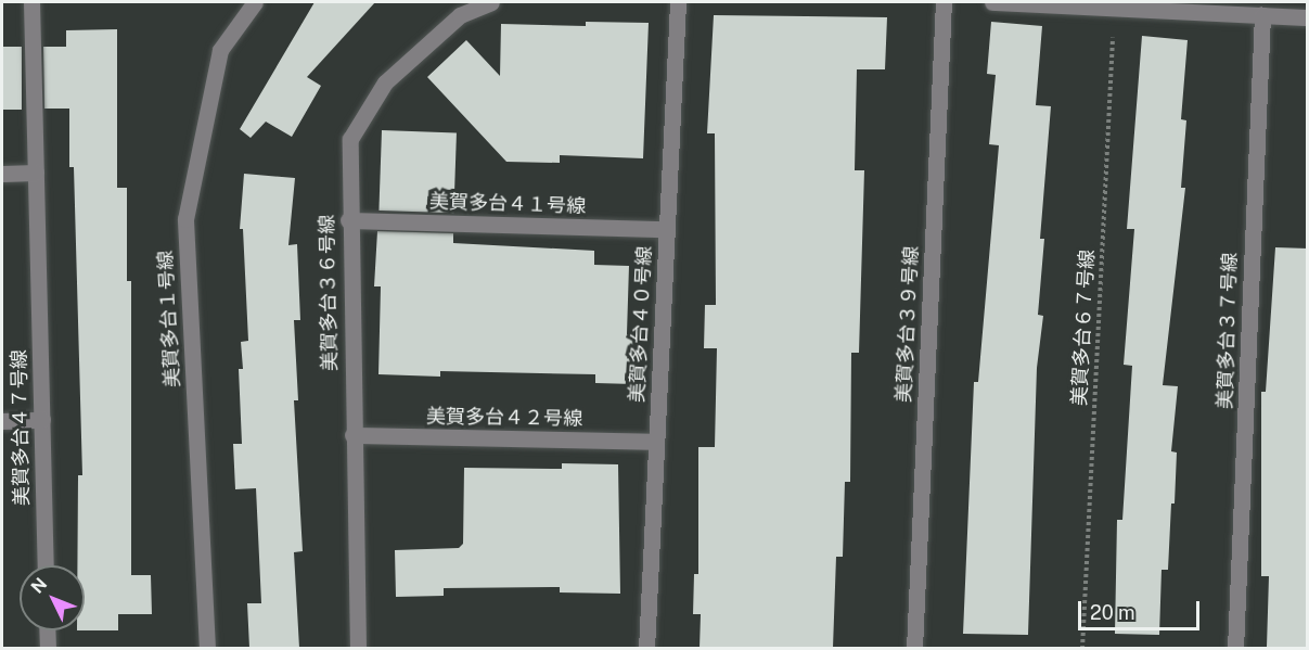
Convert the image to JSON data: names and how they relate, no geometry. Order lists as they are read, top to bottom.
{
  "streets": {
    "street": [
      "美賀多台４１号線",
      "美賀多台３６号線",
      "美賀多台１号線",
      "美賀多台４０号線",
      "美賀多台３９号線",
      "美賀多台３７号線",
      "美賀多台４２号線",
      "美賀多台４７号線"
    ],
    "path": ["美賀多台６７号線"]
  },
  "crossings": [
    ["美賀多台４１号線", "美賀多台３６号線"],
    ["美賀多台４１号線", "美賀多台４０号線"],
    ["美賀多台３６号線", "美賀多台４２号線"],
    ["美賀多台４０号線", "美賀多台４２号線"]
  ],
  "scale_bar": "20 m",
  "north": "top left"
}
